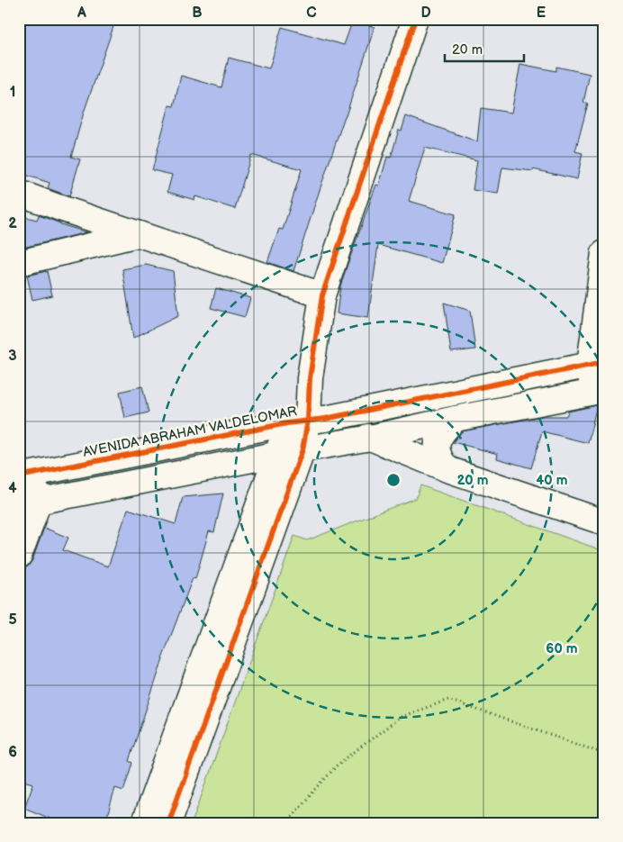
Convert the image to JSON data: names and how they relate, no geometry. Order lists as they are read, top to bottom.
{
  "streets": {
    "street": ["AVENIDA ABRAHAM VALDELOMAR"]
  },
  "scale_bar": "20 m",
  "grid": {
    "columns": [
      "A",
      "B",
      "C",
      "D",
      "E"
    ],
    "rows": [
      "1",
      "2",
      "3",
      "4",
      "5",
      "6"
    ]
  },
  "rings": ["20 m", "40 m", "60 m"]
}
